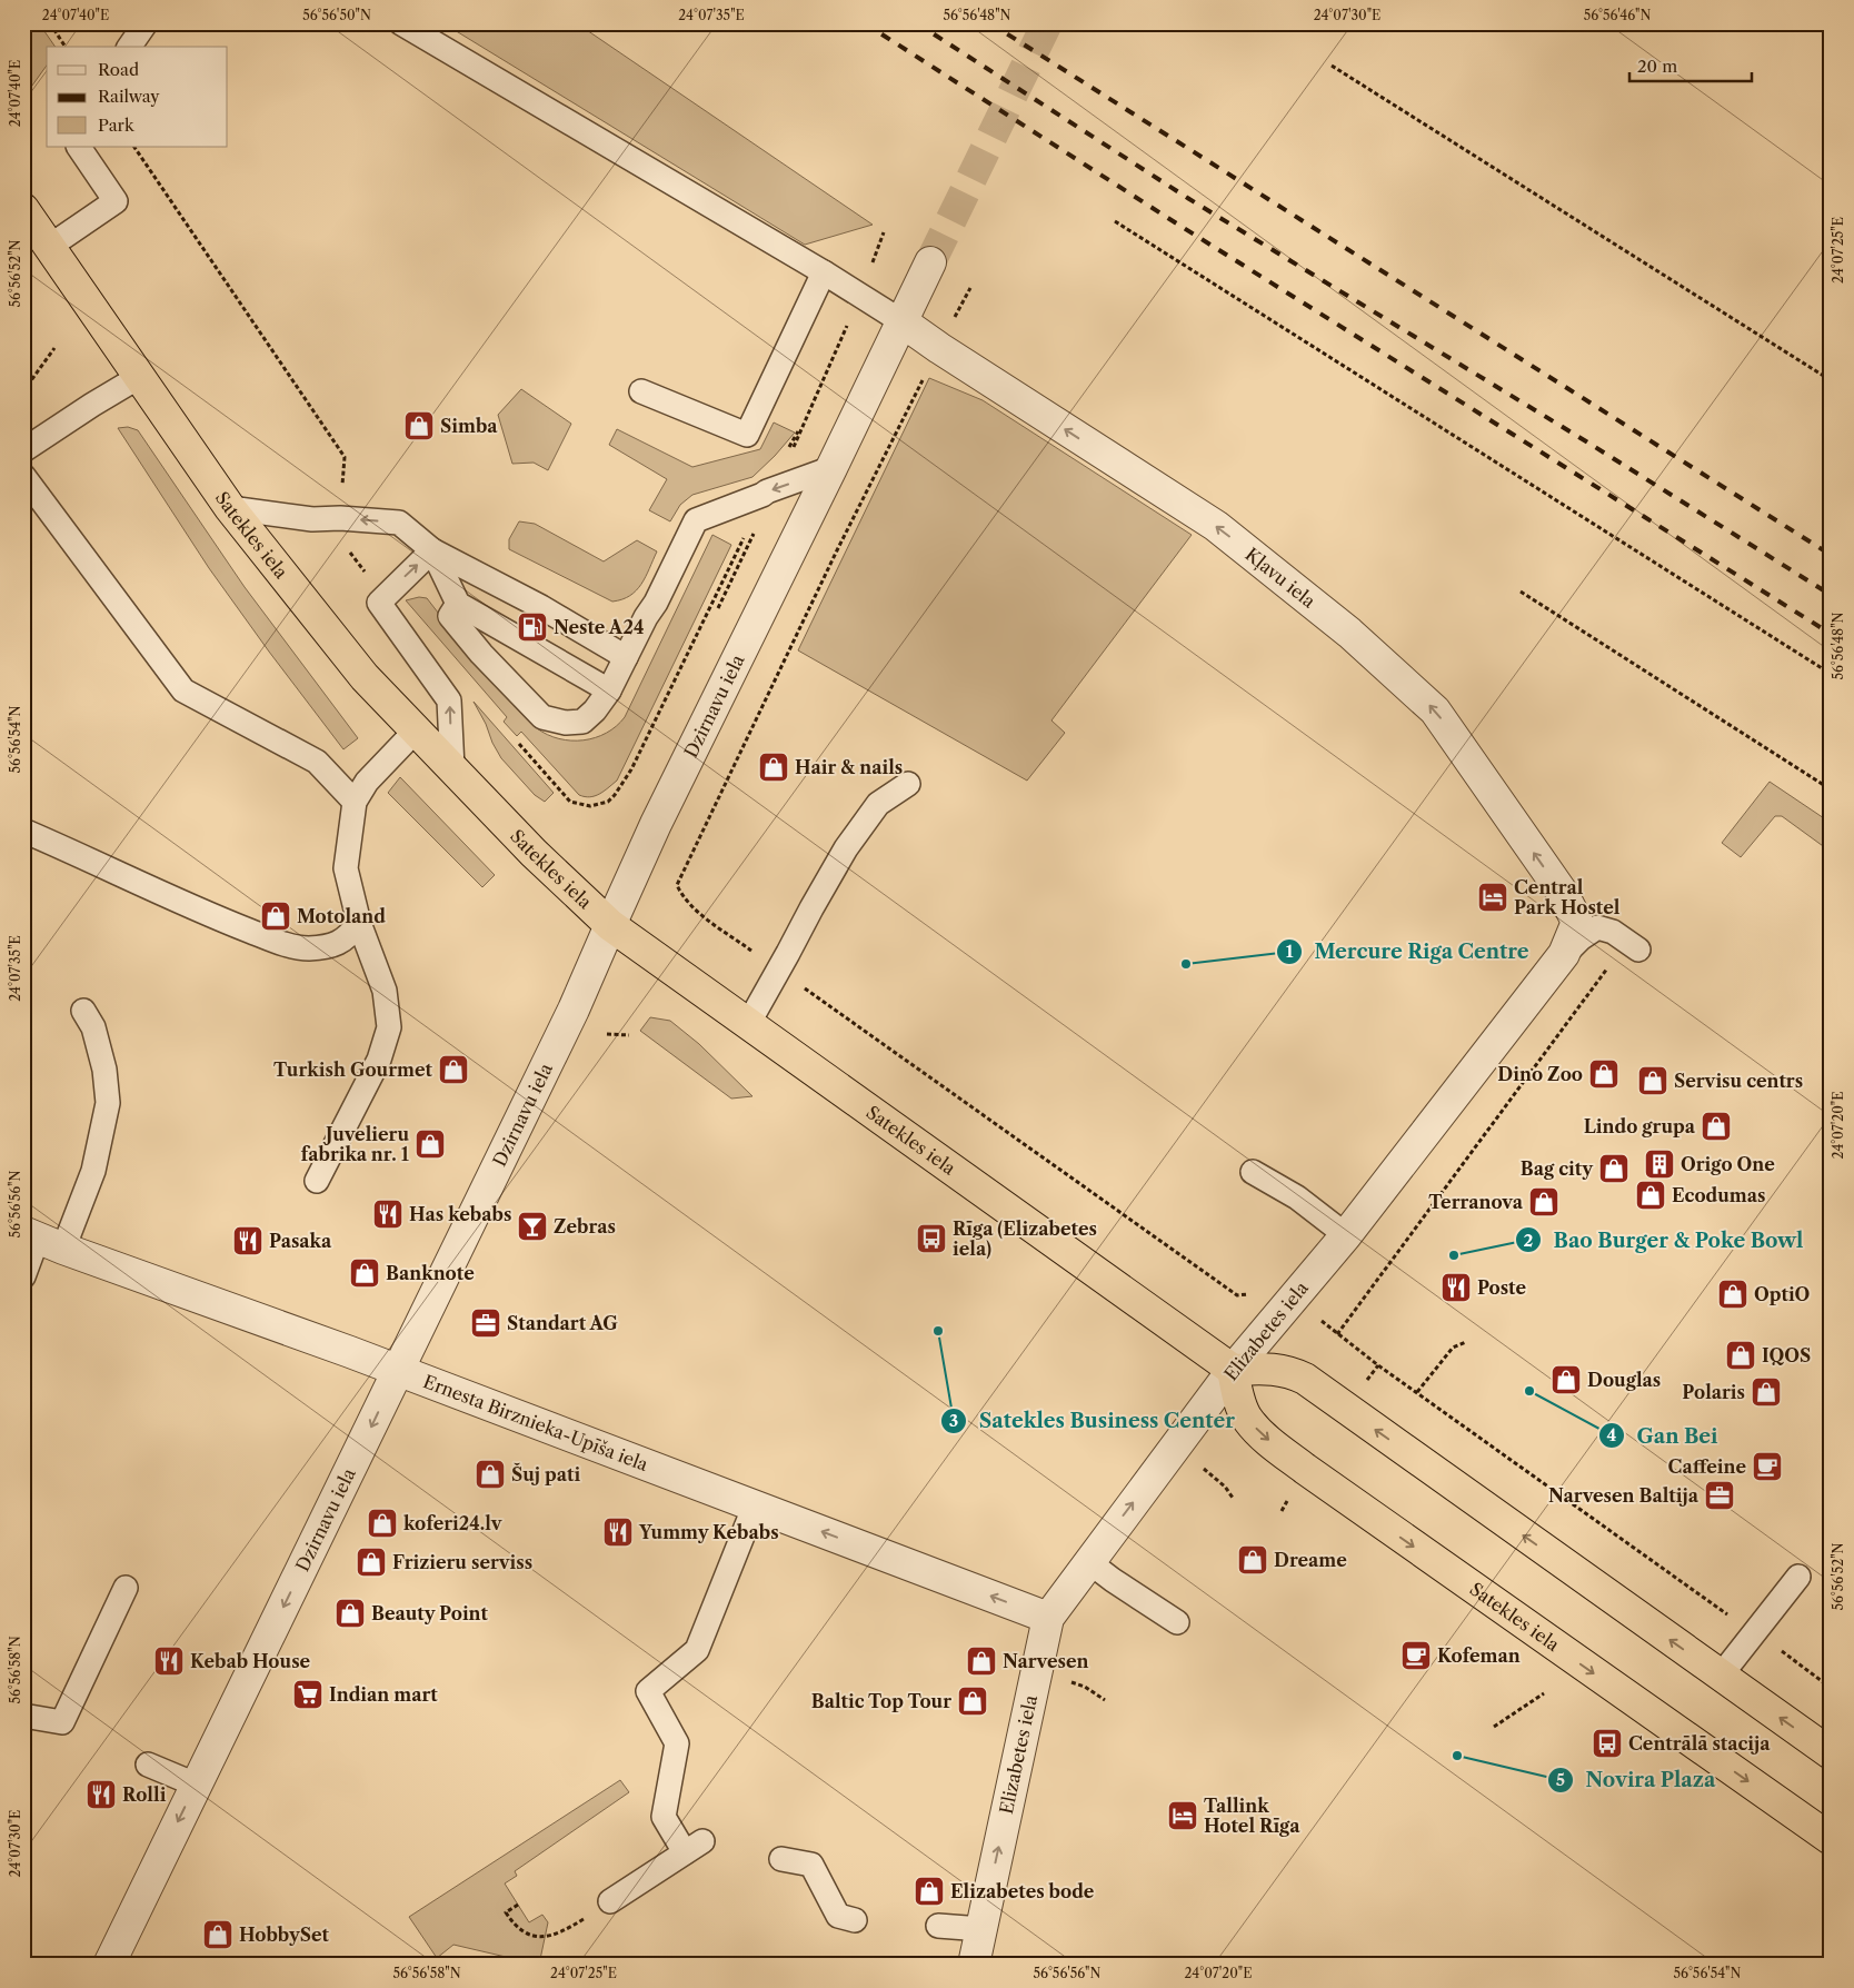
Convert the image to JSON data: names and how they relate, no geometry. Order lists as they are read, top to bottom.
{
  "streets": {
    "highway": ["Satekles iela"],
    "street": [
      "Kļavu iela",
      "Dzirnavu iela",
      "Elizabetes iela",
      "Ernesta Birznieka-Upīša iela"
    ]
  },
  "crossings": [
    ["Satekles iela", "Dzirnavu iela"],
    ["Satekles iela", "Elizabetes iela"],
    ["Kļavu iela", "Dzirnavu iela"],
    ["Kļavu iela", "Elizabetes iela"],
    ["Dzirnavu iela", "Ernesta Birznieka-Upīša iela"],
    ["Elizabetes iela", "Ernesta Birznieka-Upīša iela"]
  ],
  "one_way": ["Kļavu iela", "Elizabetes iela"],
  "places": {
    "shop": [
      "Simba",
      "Hair & nails",
      "Motoland",
      "Turkish Gourmet",
      "Dino Zoo",
      "Servisu centrs",
      "Lindo grupa",
      "Juvelieru fabrika nr. 1",
      "Bag city",
      "Ecodumas",
      "Terranova",
      "Banknote",
      "OptiO",
      "IQOS",
      "Douglas",
      "Polaris",
      "Šuj pati",
      "koferi24.lv",
      "Dreame",
      "Frizieru serviss",
      "Beauty Point",
      "Narvesen",
      "Baltic Top Tour",
      "Elizabetes bode",
      "HobbySet"
    ],
    "fuel station": ["Neste A24"],
    "hotel": ["Central Park Hostel", "Tallink Hotel Rīga"],
    "other": [
      "Mercure Riga Centre",
      "Bao Burger & Poke Bowl",
      "Satekles Business Center",
      "Gan Bei",
      "Novira Plaza"
    ],
    "building": ["Origo One"],
    "restaurant": [
      "Has kebabs",
      "Pasaka",
      "Poste",
      "Yummy Kebabs",
      "Kebab House",
      "Rolli"
    ],
    "bar": ["Zebras"],
    "bus stop": ["Rīga (Elizabetes iela)", "Centrālā stacija"],
    "office": ["Standart AG", "Narvesen Baltija"],
    "cafe": ["Caffeine", "Kofeman"],
    "supermarket": ["Indian mart"]
  },
  "legend": ["Road", "Railway", "Park"],
  "scale_bar": "20 m",
  "coordinates": [
    "24°07'40\"E",
    "56°56'50\"N",
    "24°07'35\"E",
    "56°56'48\"N",
    "24°07'30\"E",
    "56°56'46\"N",
    "24°07'25\"E",
    "56°56'52\"N",
    "56°56'54\"N",
    "24°07'20\"E",
    "56°56'56\"N",
    "56°56'58\"N"
  ]
}
